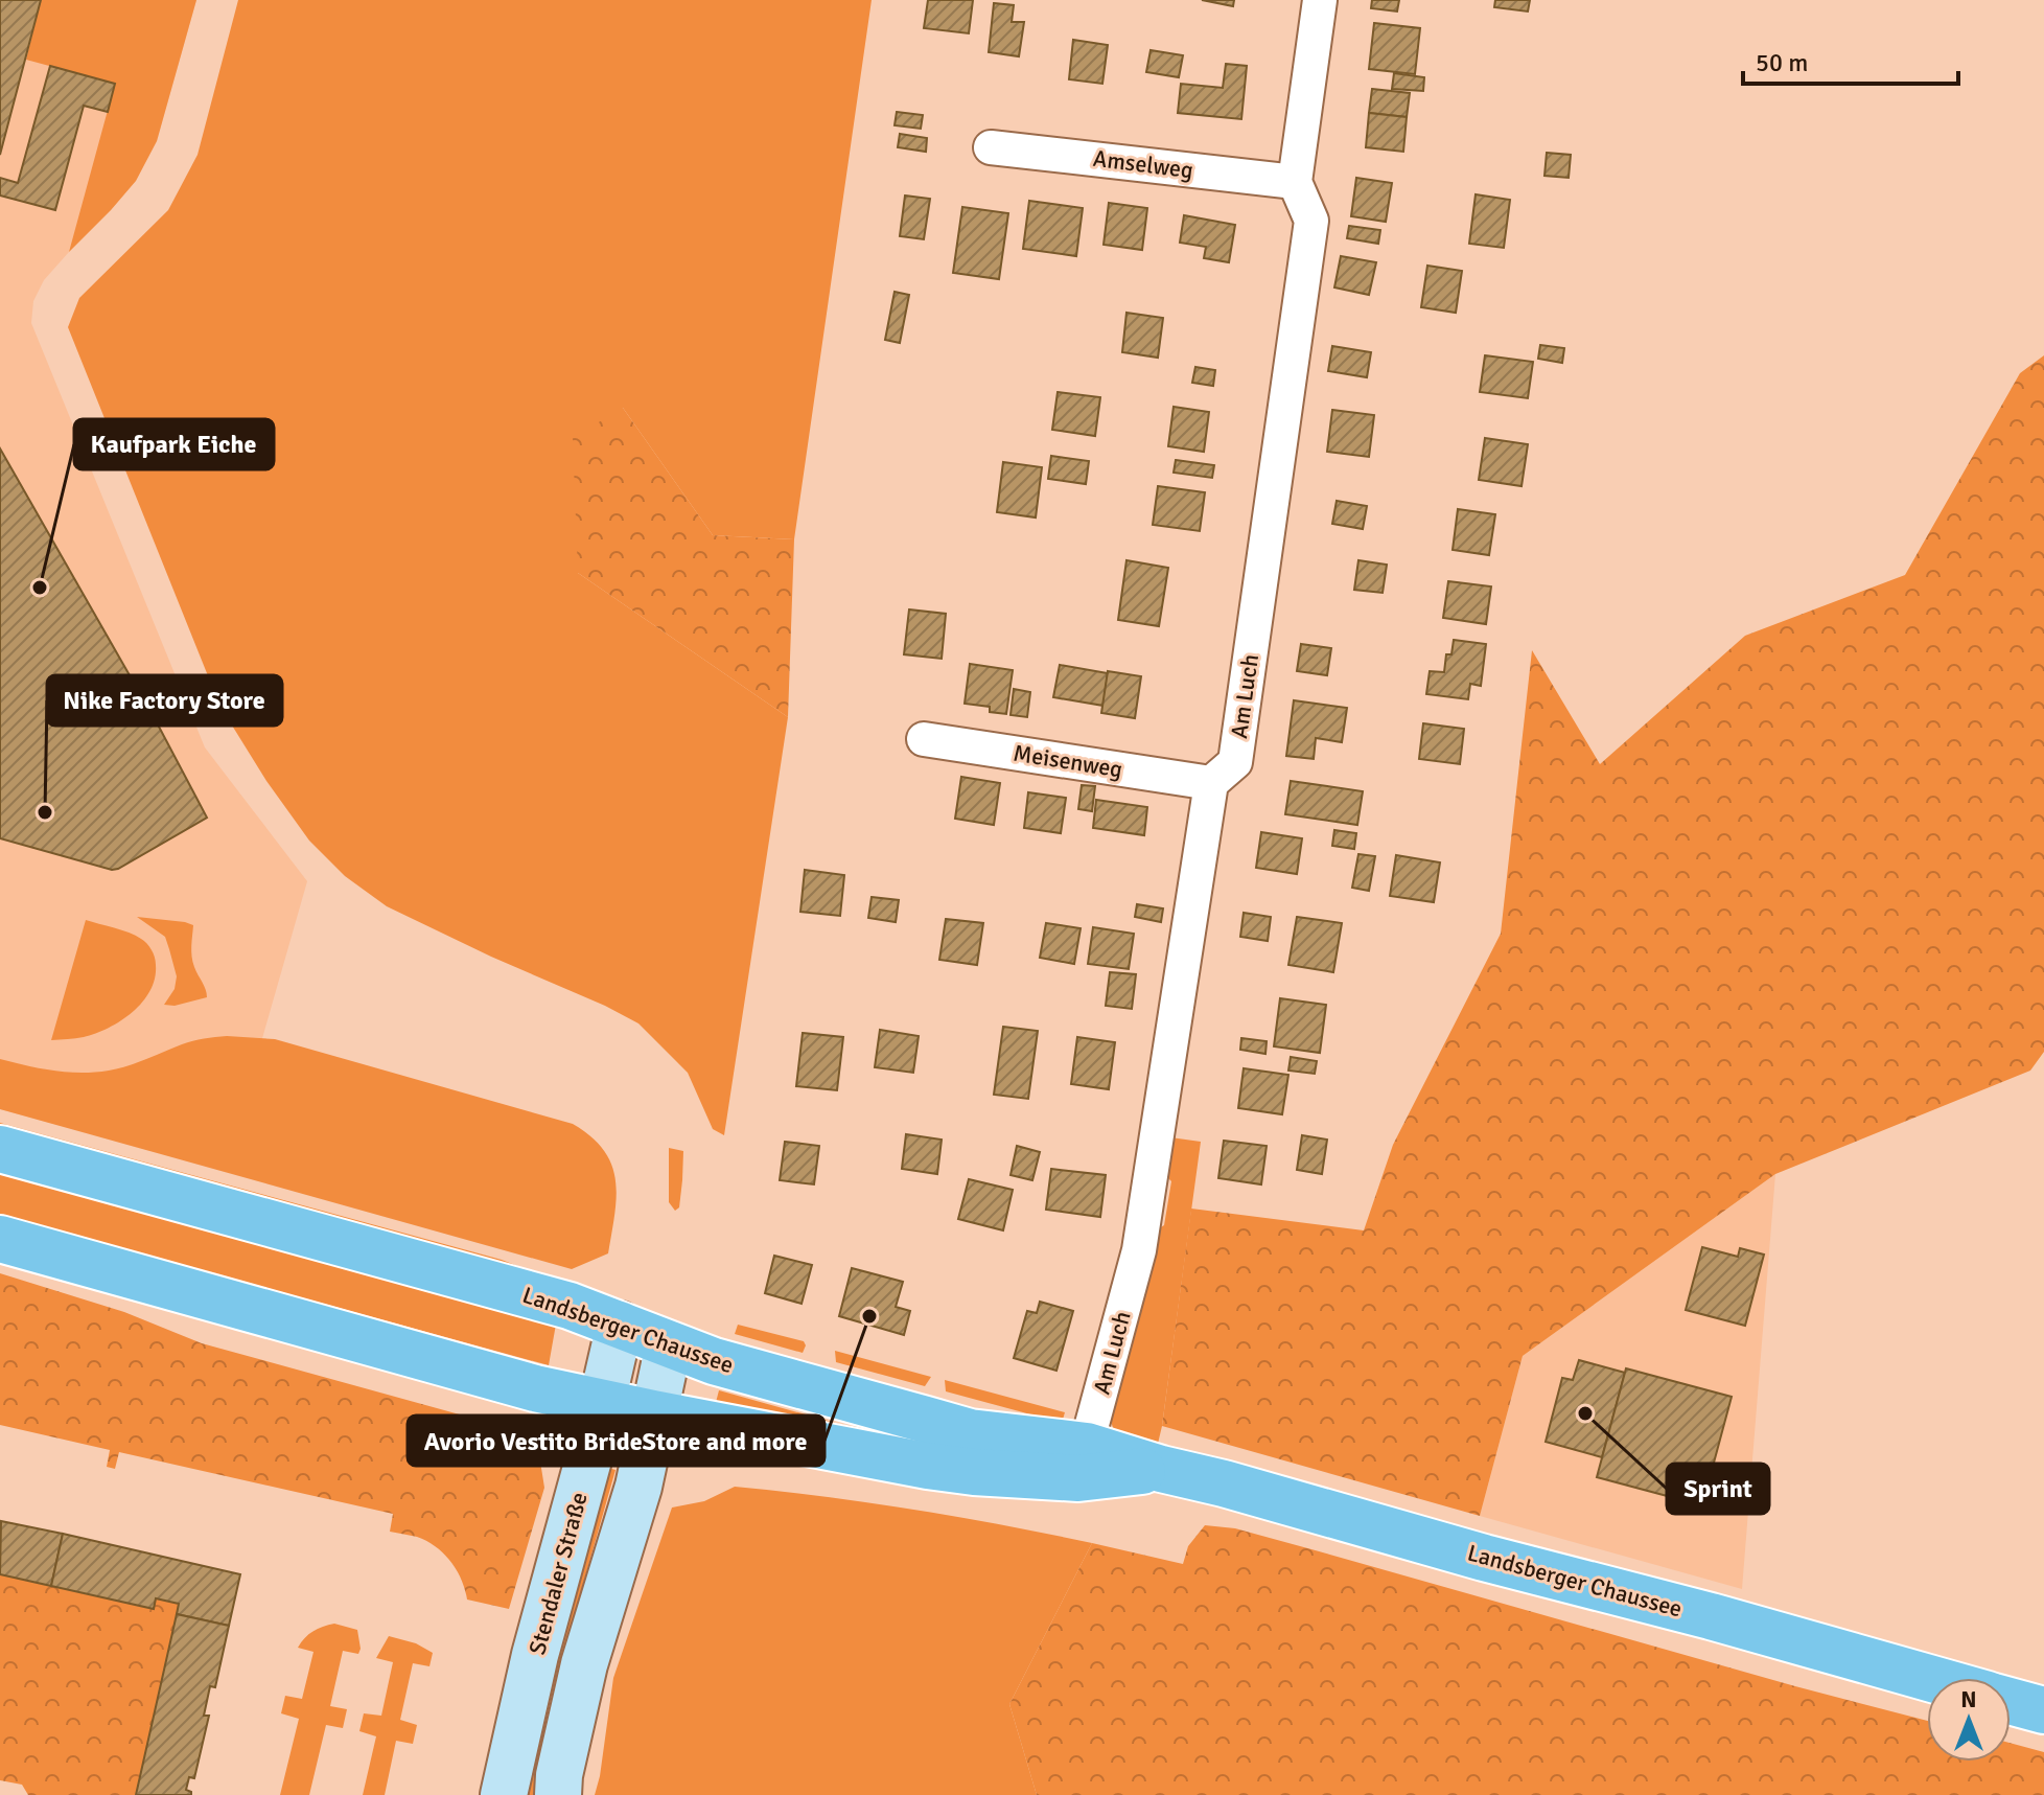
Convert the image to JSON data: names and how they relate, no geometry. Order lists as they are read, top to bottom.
{
  "streets": {
    "main road": ["Landsberger Chaussee", "Stendaler Straße"],
    "street": ["Amselweg", "Am Luch", "Meisenweg"]
  },
  "crossings": [
    ["Amselweg", "Am Luch"],
    ["Am Luch", "Meisenweg"],
    ["Am Luch", "Landsberger Chaussee"],
    ["Landsberger Chaussee", "Stendaler Straße"]
  ],
  "places": [
    "Kaufpark Eiche",
    "Nike Factory Store",
    "Avorio Vestito BrideStore and more",
    "Sprint"
  ],
  "scale_bar": "50 m",
  "north": "top"
}
